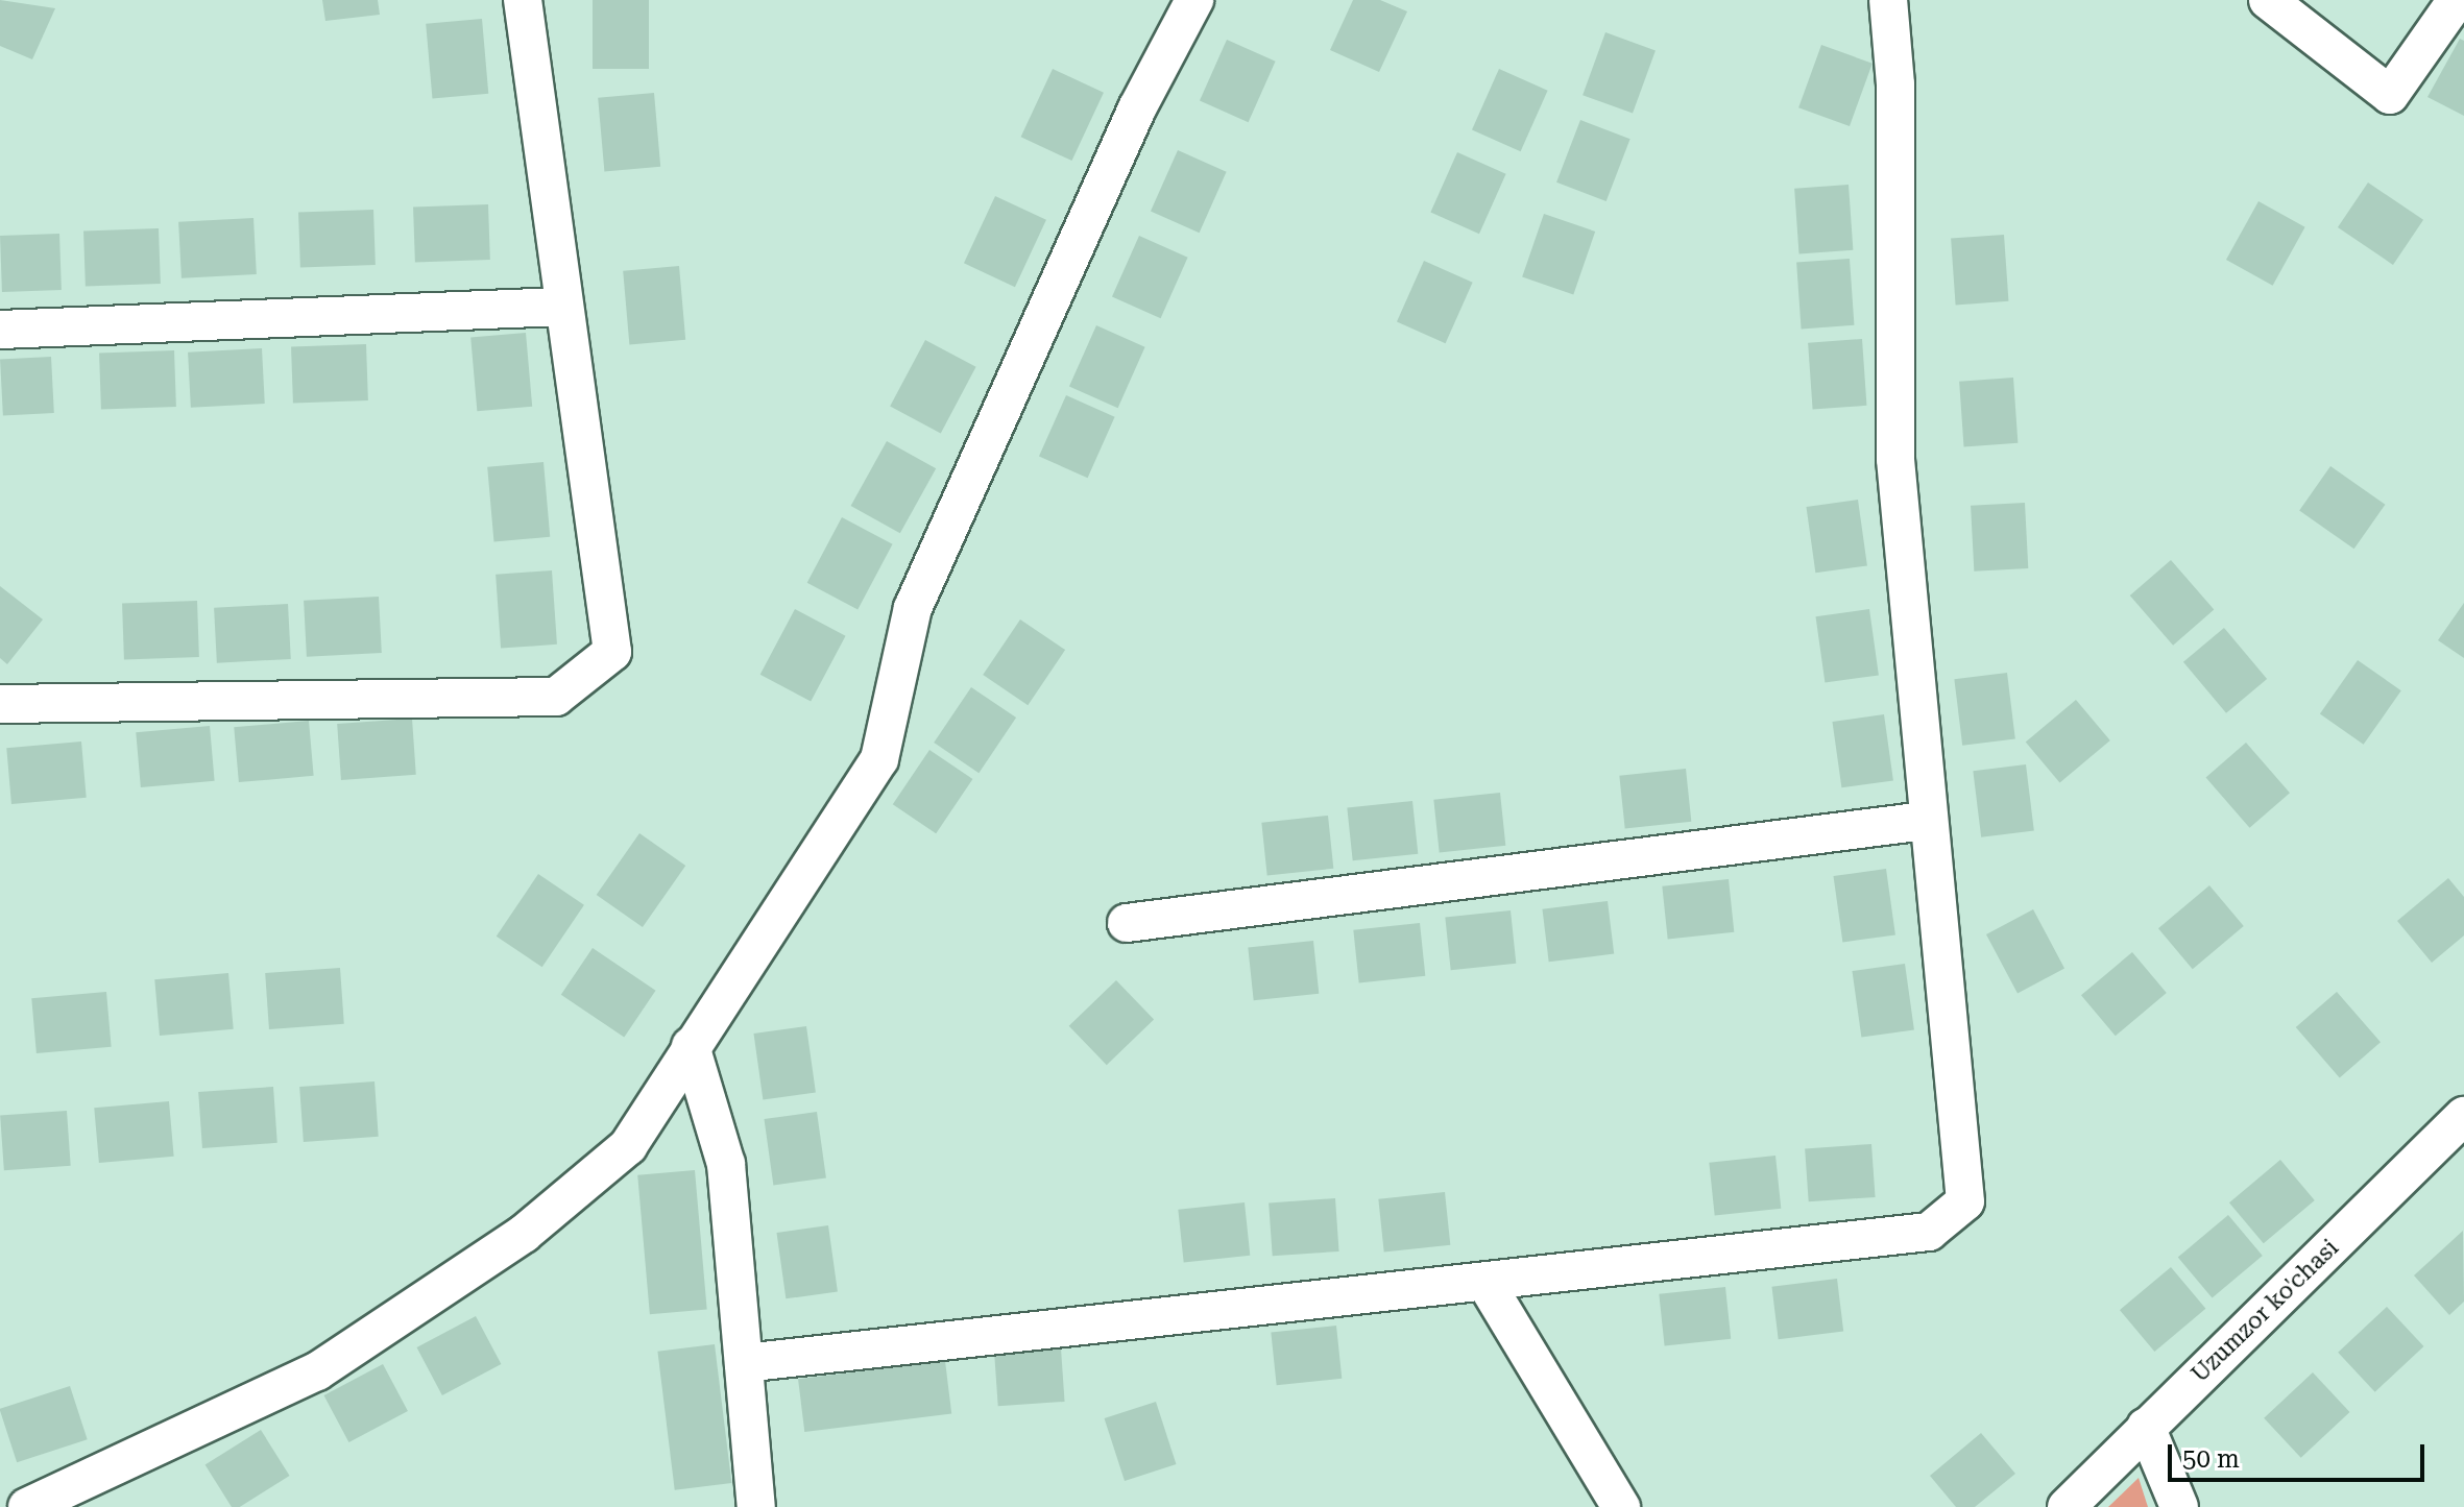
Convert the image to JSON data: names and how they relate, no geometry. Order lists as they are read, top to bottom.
{
  "streets": {
    "street": ["Uzumzor ko'chasi"]
  },
  "scale_bar": "50 m"
}
